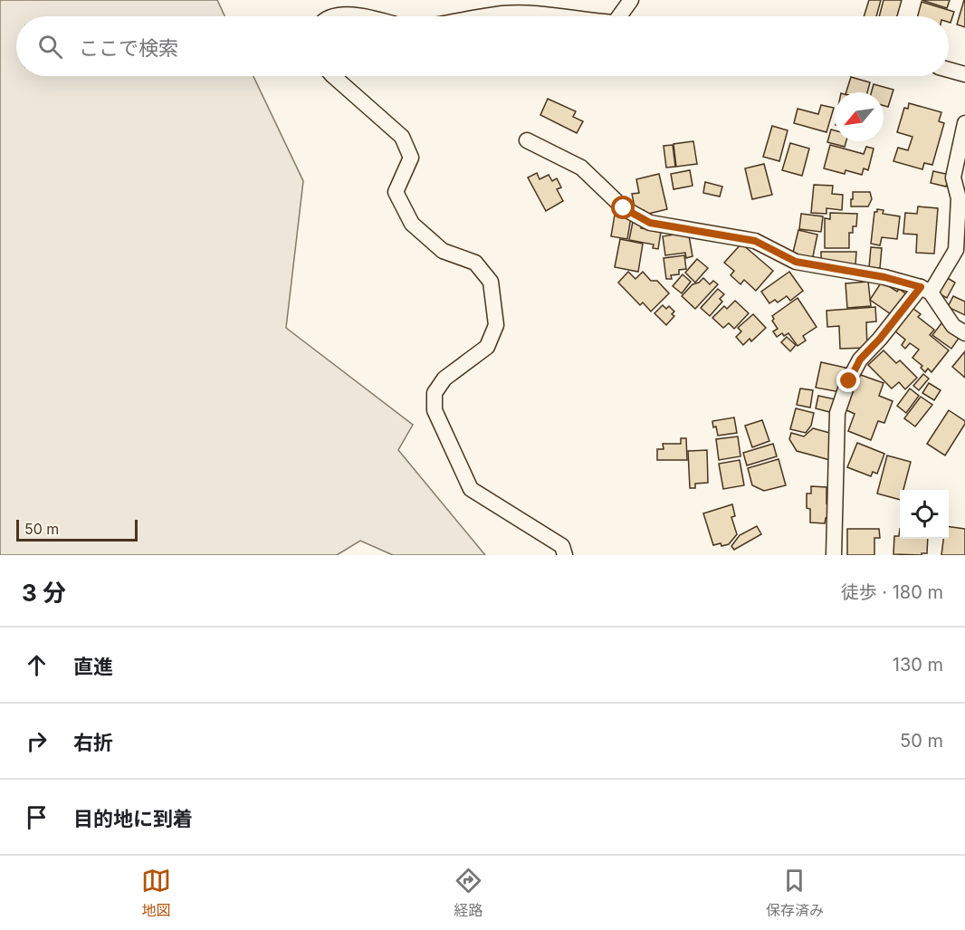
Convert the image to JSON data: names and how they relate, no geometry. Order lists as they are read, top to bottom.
{
  "scale_bar": "50 m",
  "north": "bottom left",
  "page": {
    "search": "ここで検索",
    "scale": "50 m",
    "heading": ["3 分", "徒歩 · 180 m"],
    "list": [
      ["直進", "130 m"],
      ["右折", "50 m"],
      "目的地に到着"
    ],
    "nav": ["地図", "経路", "保存済み"]
  }
}
